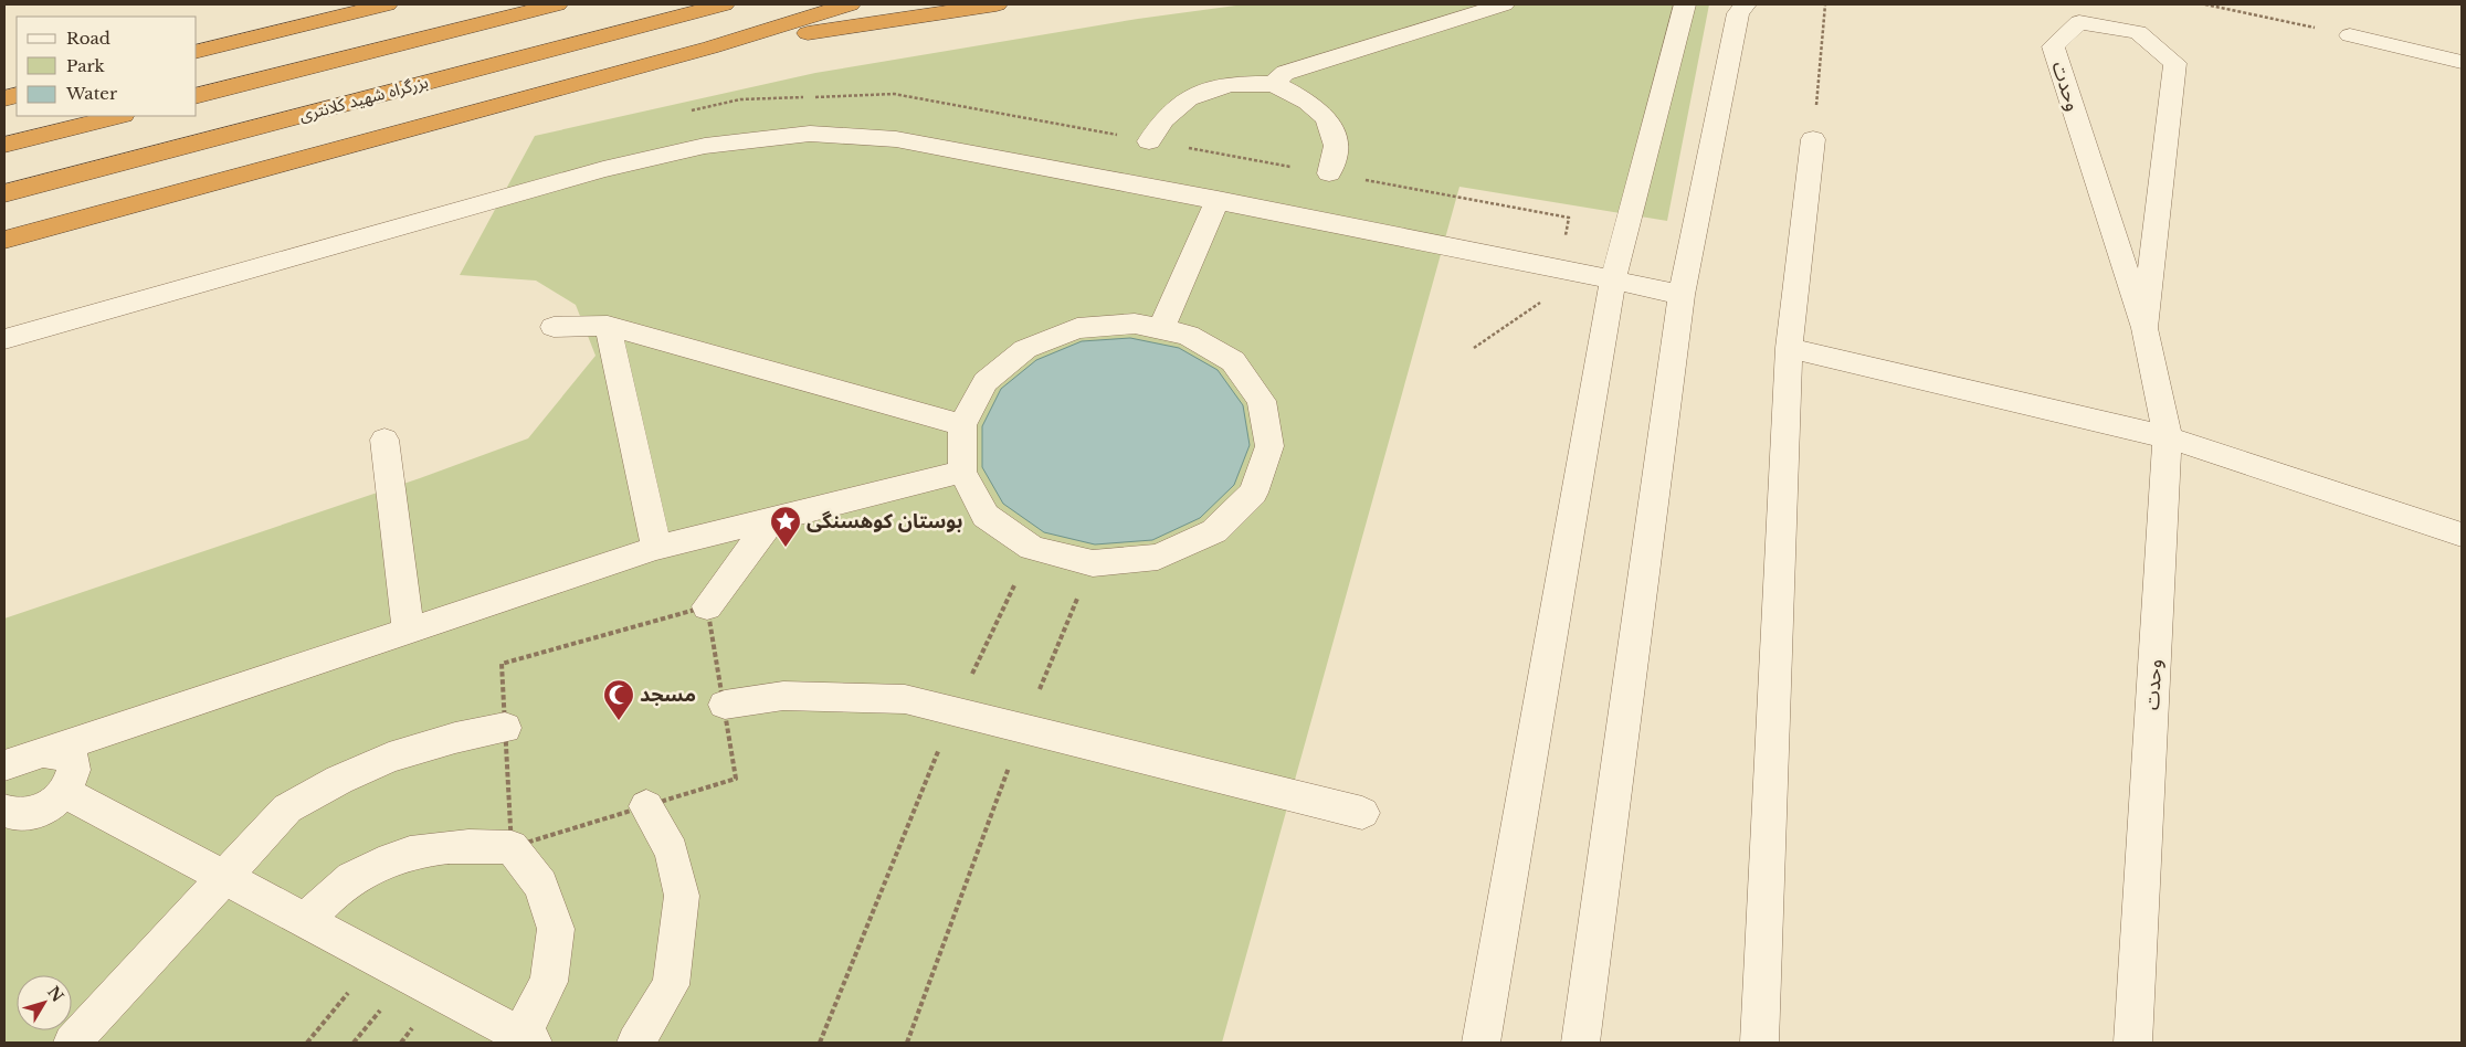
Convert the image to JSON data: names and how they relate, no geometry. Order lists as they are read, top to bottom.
{
  "streets": {
    "highway": ["بزرگراه شهید کلانتری"],
    "street": ["وحدت"]
  },
  "places": {
    "place": ["بوستان کوهسنگی"],
    "mosque": ["مسجد"]
  },
  "legend": ["Road", "Park", "Water"],
  "north": "top right"
}
